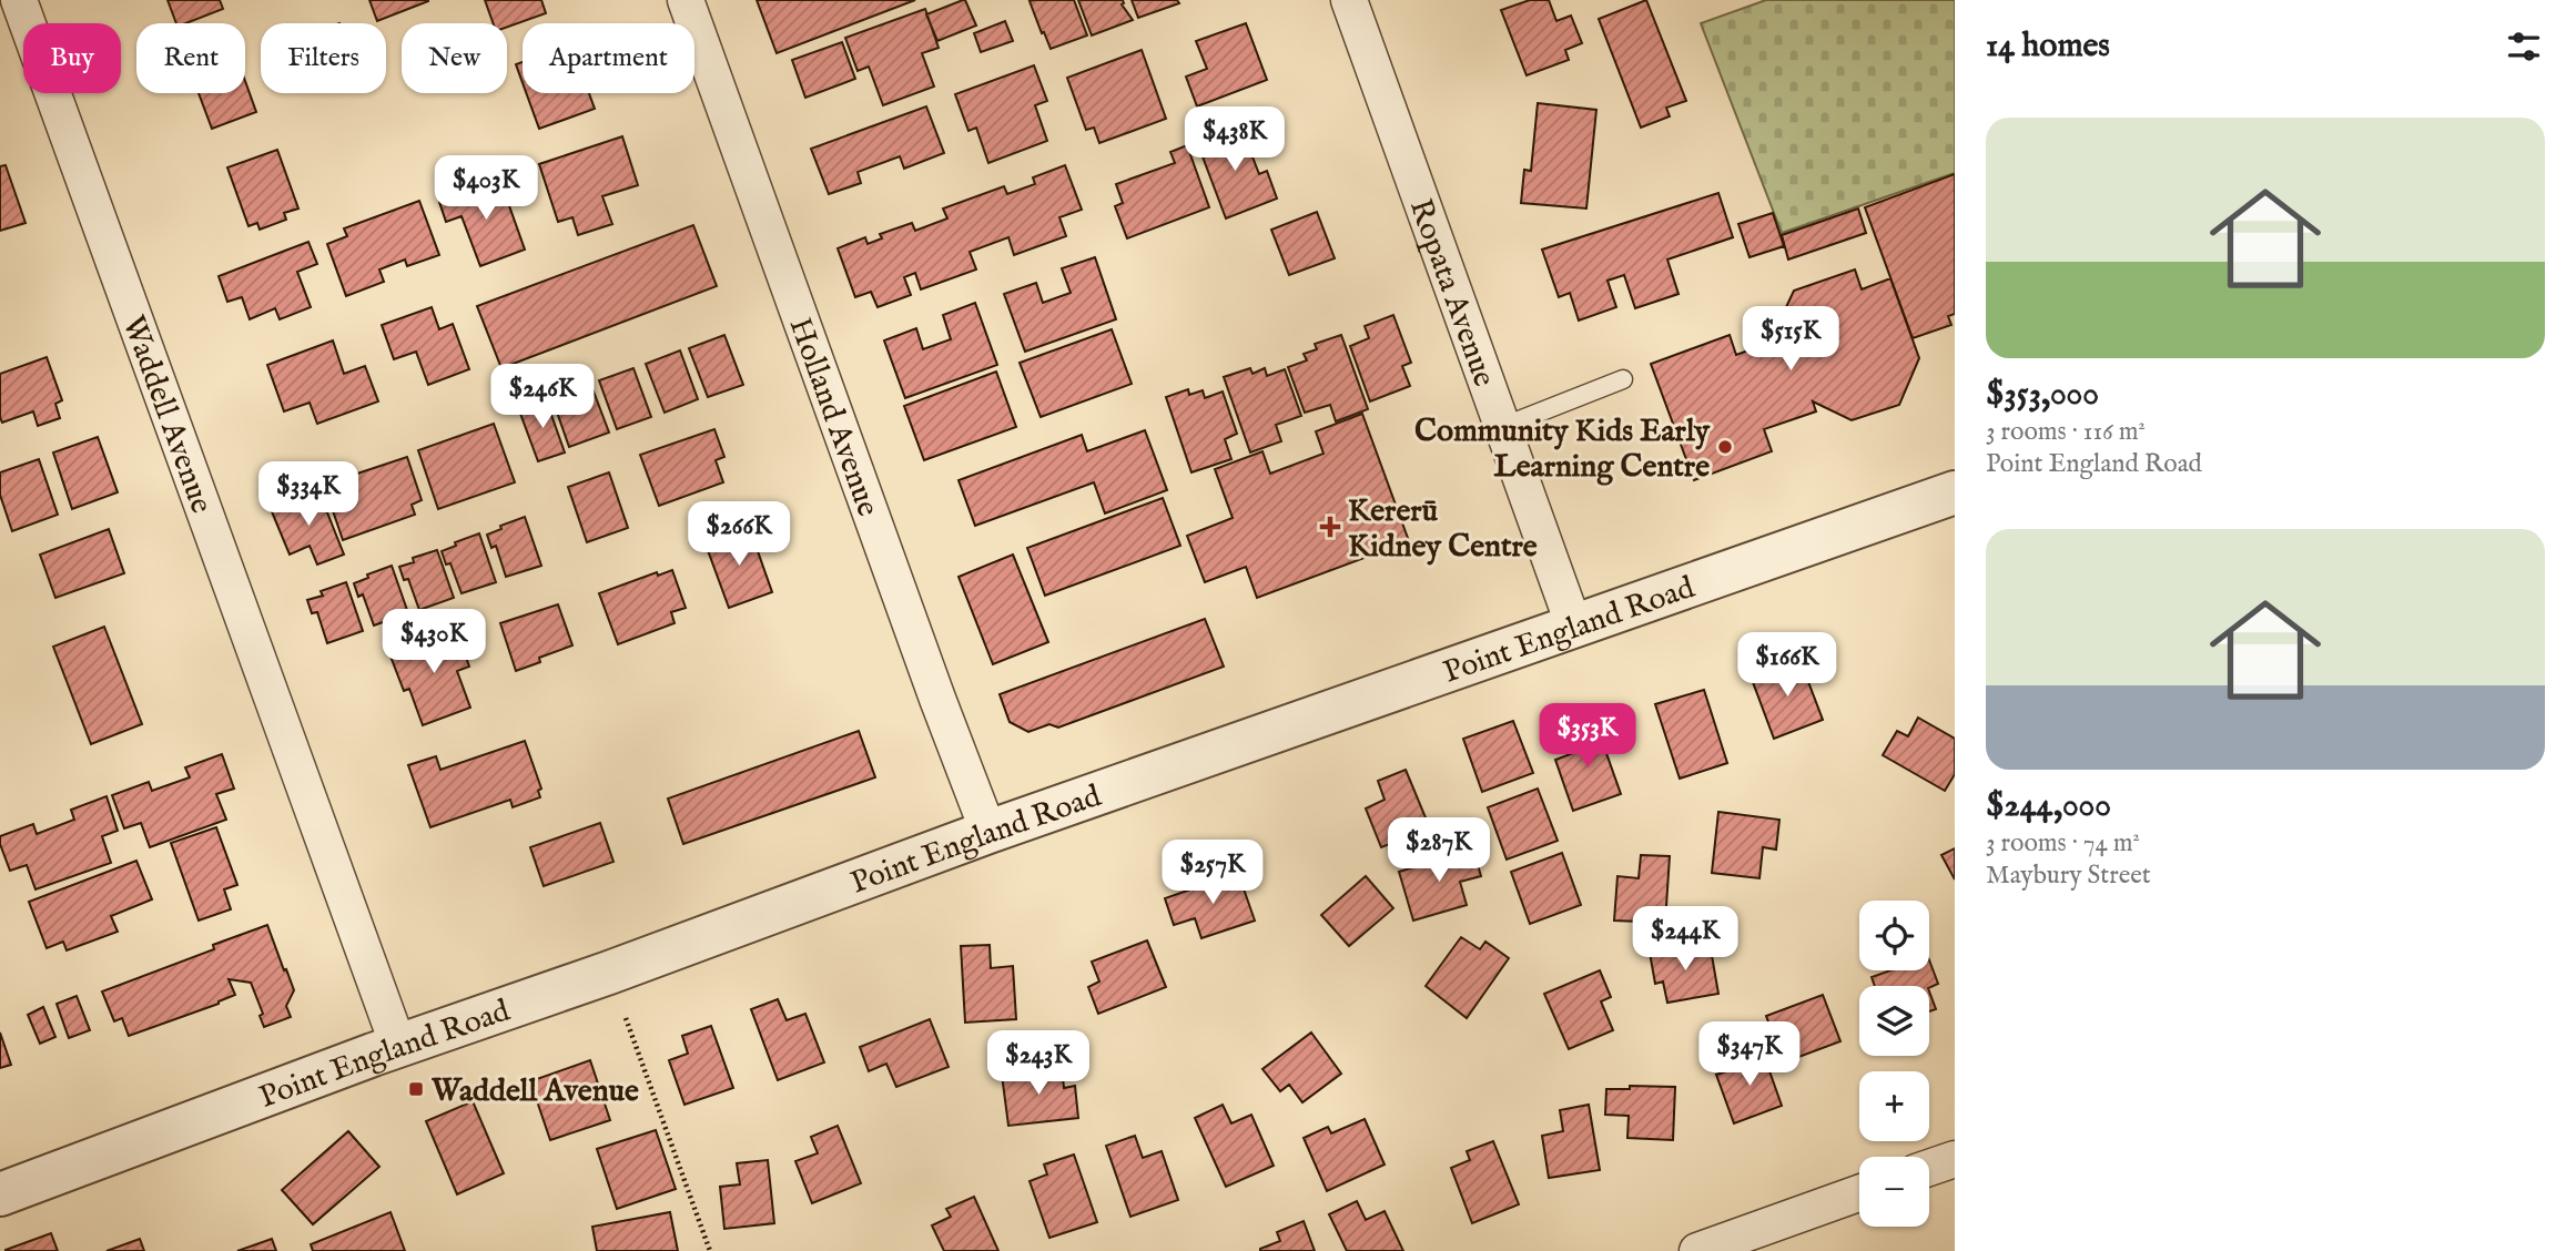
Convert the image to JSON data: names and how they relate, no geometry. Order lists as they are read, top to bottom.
{
  "streets": {
    "street": [
      "Ropata Avenue",
      "Waddell Avenue",
      "Holland Avenue",
      "Point England Road"
    ]
  },
  "crossings": [
    ["Ropata Avenue", "Point England Road"],
    ["Waddell Avenue", "Point England Road"],
    ["Holland Avenue", "Point England Road"]
  ],
  "places": {
    "other": ["Community Kids Early Learning Centre"],
    "health": ["Kererū Kidney Centre"],
    "transit": ["Waddell Avenue"]
  },
  "page": {
    "heading": "14 homes",
    "chip": [
      "Buy",
      "Rent",
      "Filters",
      "New",
      "Apartment"
    ],
    "list": [
      {
        "name": "$353,000",
        "note": "3 rooms · 116 m² · Point England Road"
      },
      {
        "name": "$244,000",
        "note": "3 rooms · 74 m² · Maybury Street"
      }
    ],
    "price": [
      "$438K",
      "$403K",
      "$515K",
      "$246K",
      "$334K",
      "$266K",
      "$430K",
      "$166K",
      "$353K",
      "$287K",
      "$257K",
      "$244K",
      "$347K",
      "$243K"
    ],
    "map_buttons": ["+", "−"]
  }
}
